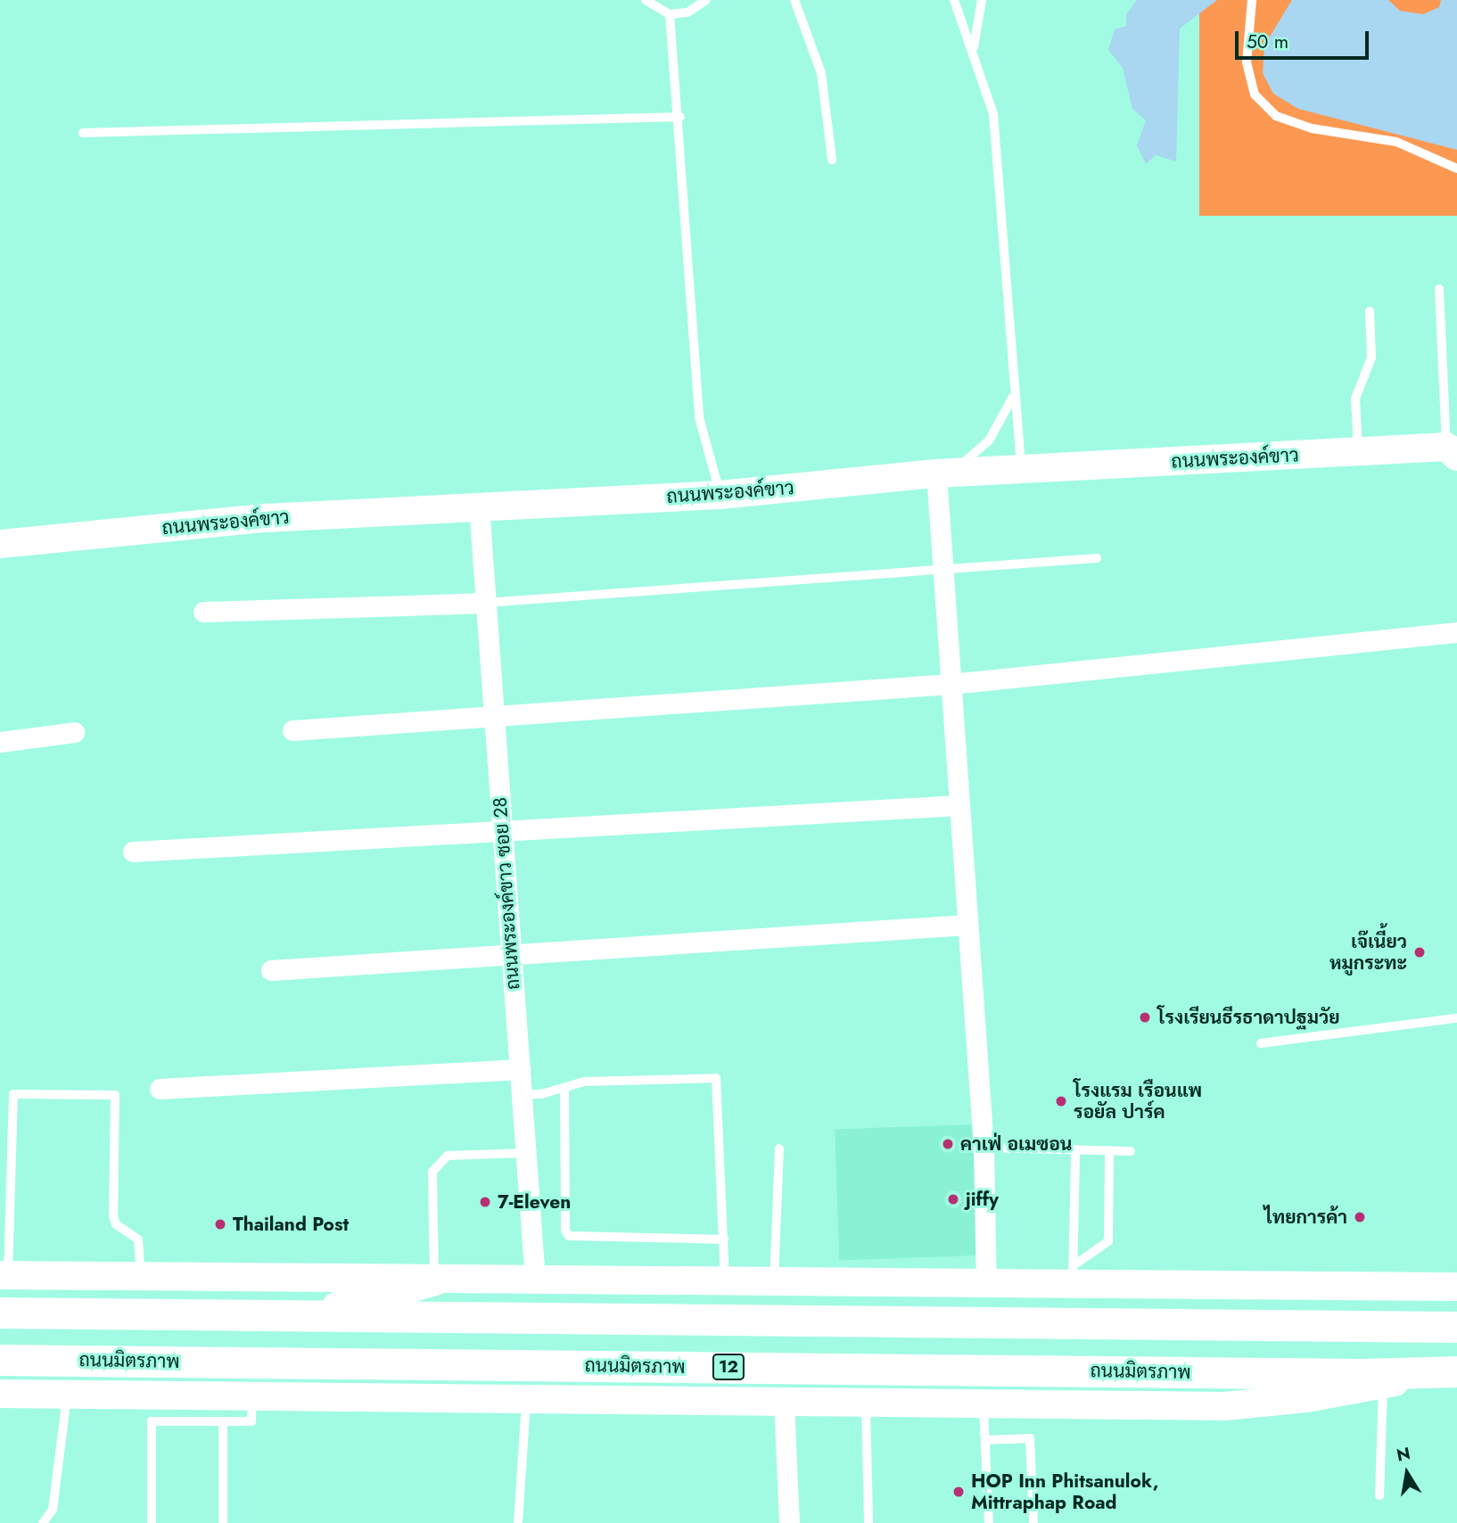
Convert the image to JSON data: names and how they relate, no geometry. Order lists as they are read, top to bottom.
{
  "streets": {
    "main road": ["ถนนพระองค์ขาว", "ถนนมิตรภาพ", "12"],
    "street": ["ถนนพระองค์ขาว ซอย 28"]
  },
  "crossings": [
    ["ถนนพระองค์ขาว", "ถนนพระองค์ขาว ซอย 28"]
  ],
  "places": [
    "เจ๊เนี้ยว หมูกระทะ",
    "โรงเรียนธีรธาดาปฐมวัย",
    "โรงแรม เรือนแพ รอยัล ปาร์ค",
    "คาเฟ่ อเมซอน",
    "jiffy",
    "7-Eleven",
    "ไทยการค้า",
    "Thailand Post",
    "HOP Inn Phitsanulok, Mittraphap Road"
  ],
  "scale_bar": "50 m",
  "north": "top"
}
